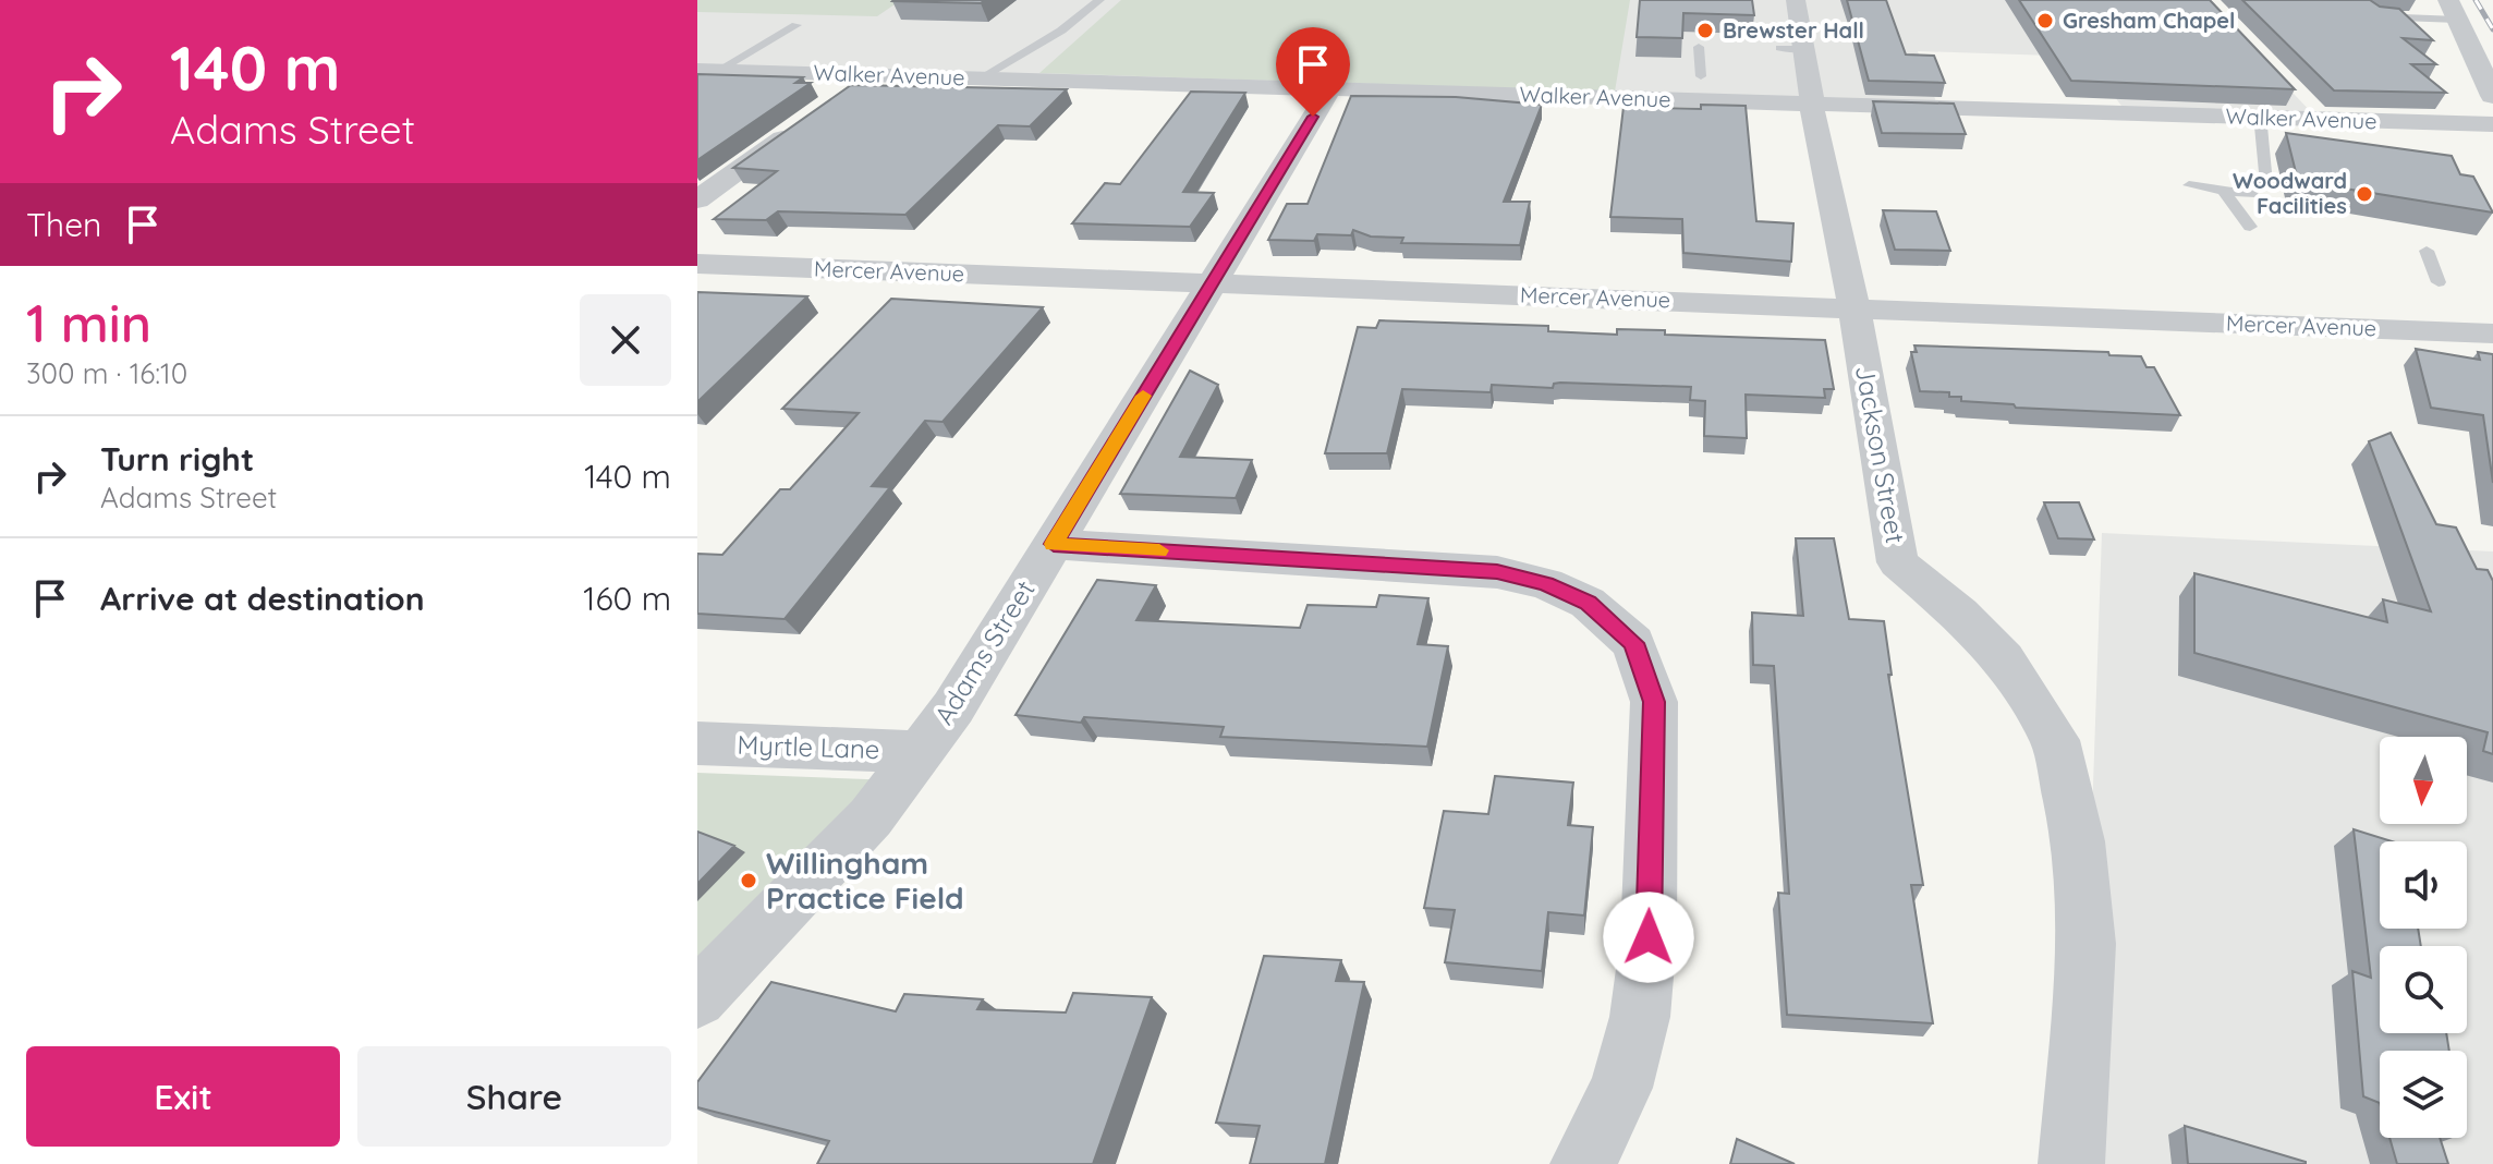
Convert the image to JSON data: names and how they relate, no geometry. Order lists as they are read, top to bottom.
{
  "streets": {
    "street": [
      "Walker Avenue",
      "Mercer Avenue",
      "Jackson Street",
      "Adams Street",
      "Myrtle Lane"
    ]
  },
  "crossings": [
    ["Walker Avenue", "Jackson Street"],
    ["Walker Avenue", "Adams Street"],
    ["Mercer Avenue", "Jackson Street"],
    ["Mercer Avenue", "Adams Street"],
    ["Adams Street", "Myrtle Lane"]
  ],
  "places": [
    "Gresham Chapel",
    "Brewster Hall",
    "Woodward Facilities",
    "Willingham Practice Field"
  ],
  "north": "bottom",
  "page": {
    "turn": ["140 m", "Adams Street"],
    "then": "Then",
    "heading": ["1 min", "300 m · 16:10"],
    "list": [
      {
        "name": "Turn right",
        "note": "Adams Street",
        "value": "140 m"
      },
      {
        "name": "Arrive at destination",
        "value": "160 m"
      }
    ],
    "buttons": ["Exit", "Share"]
  }
}
